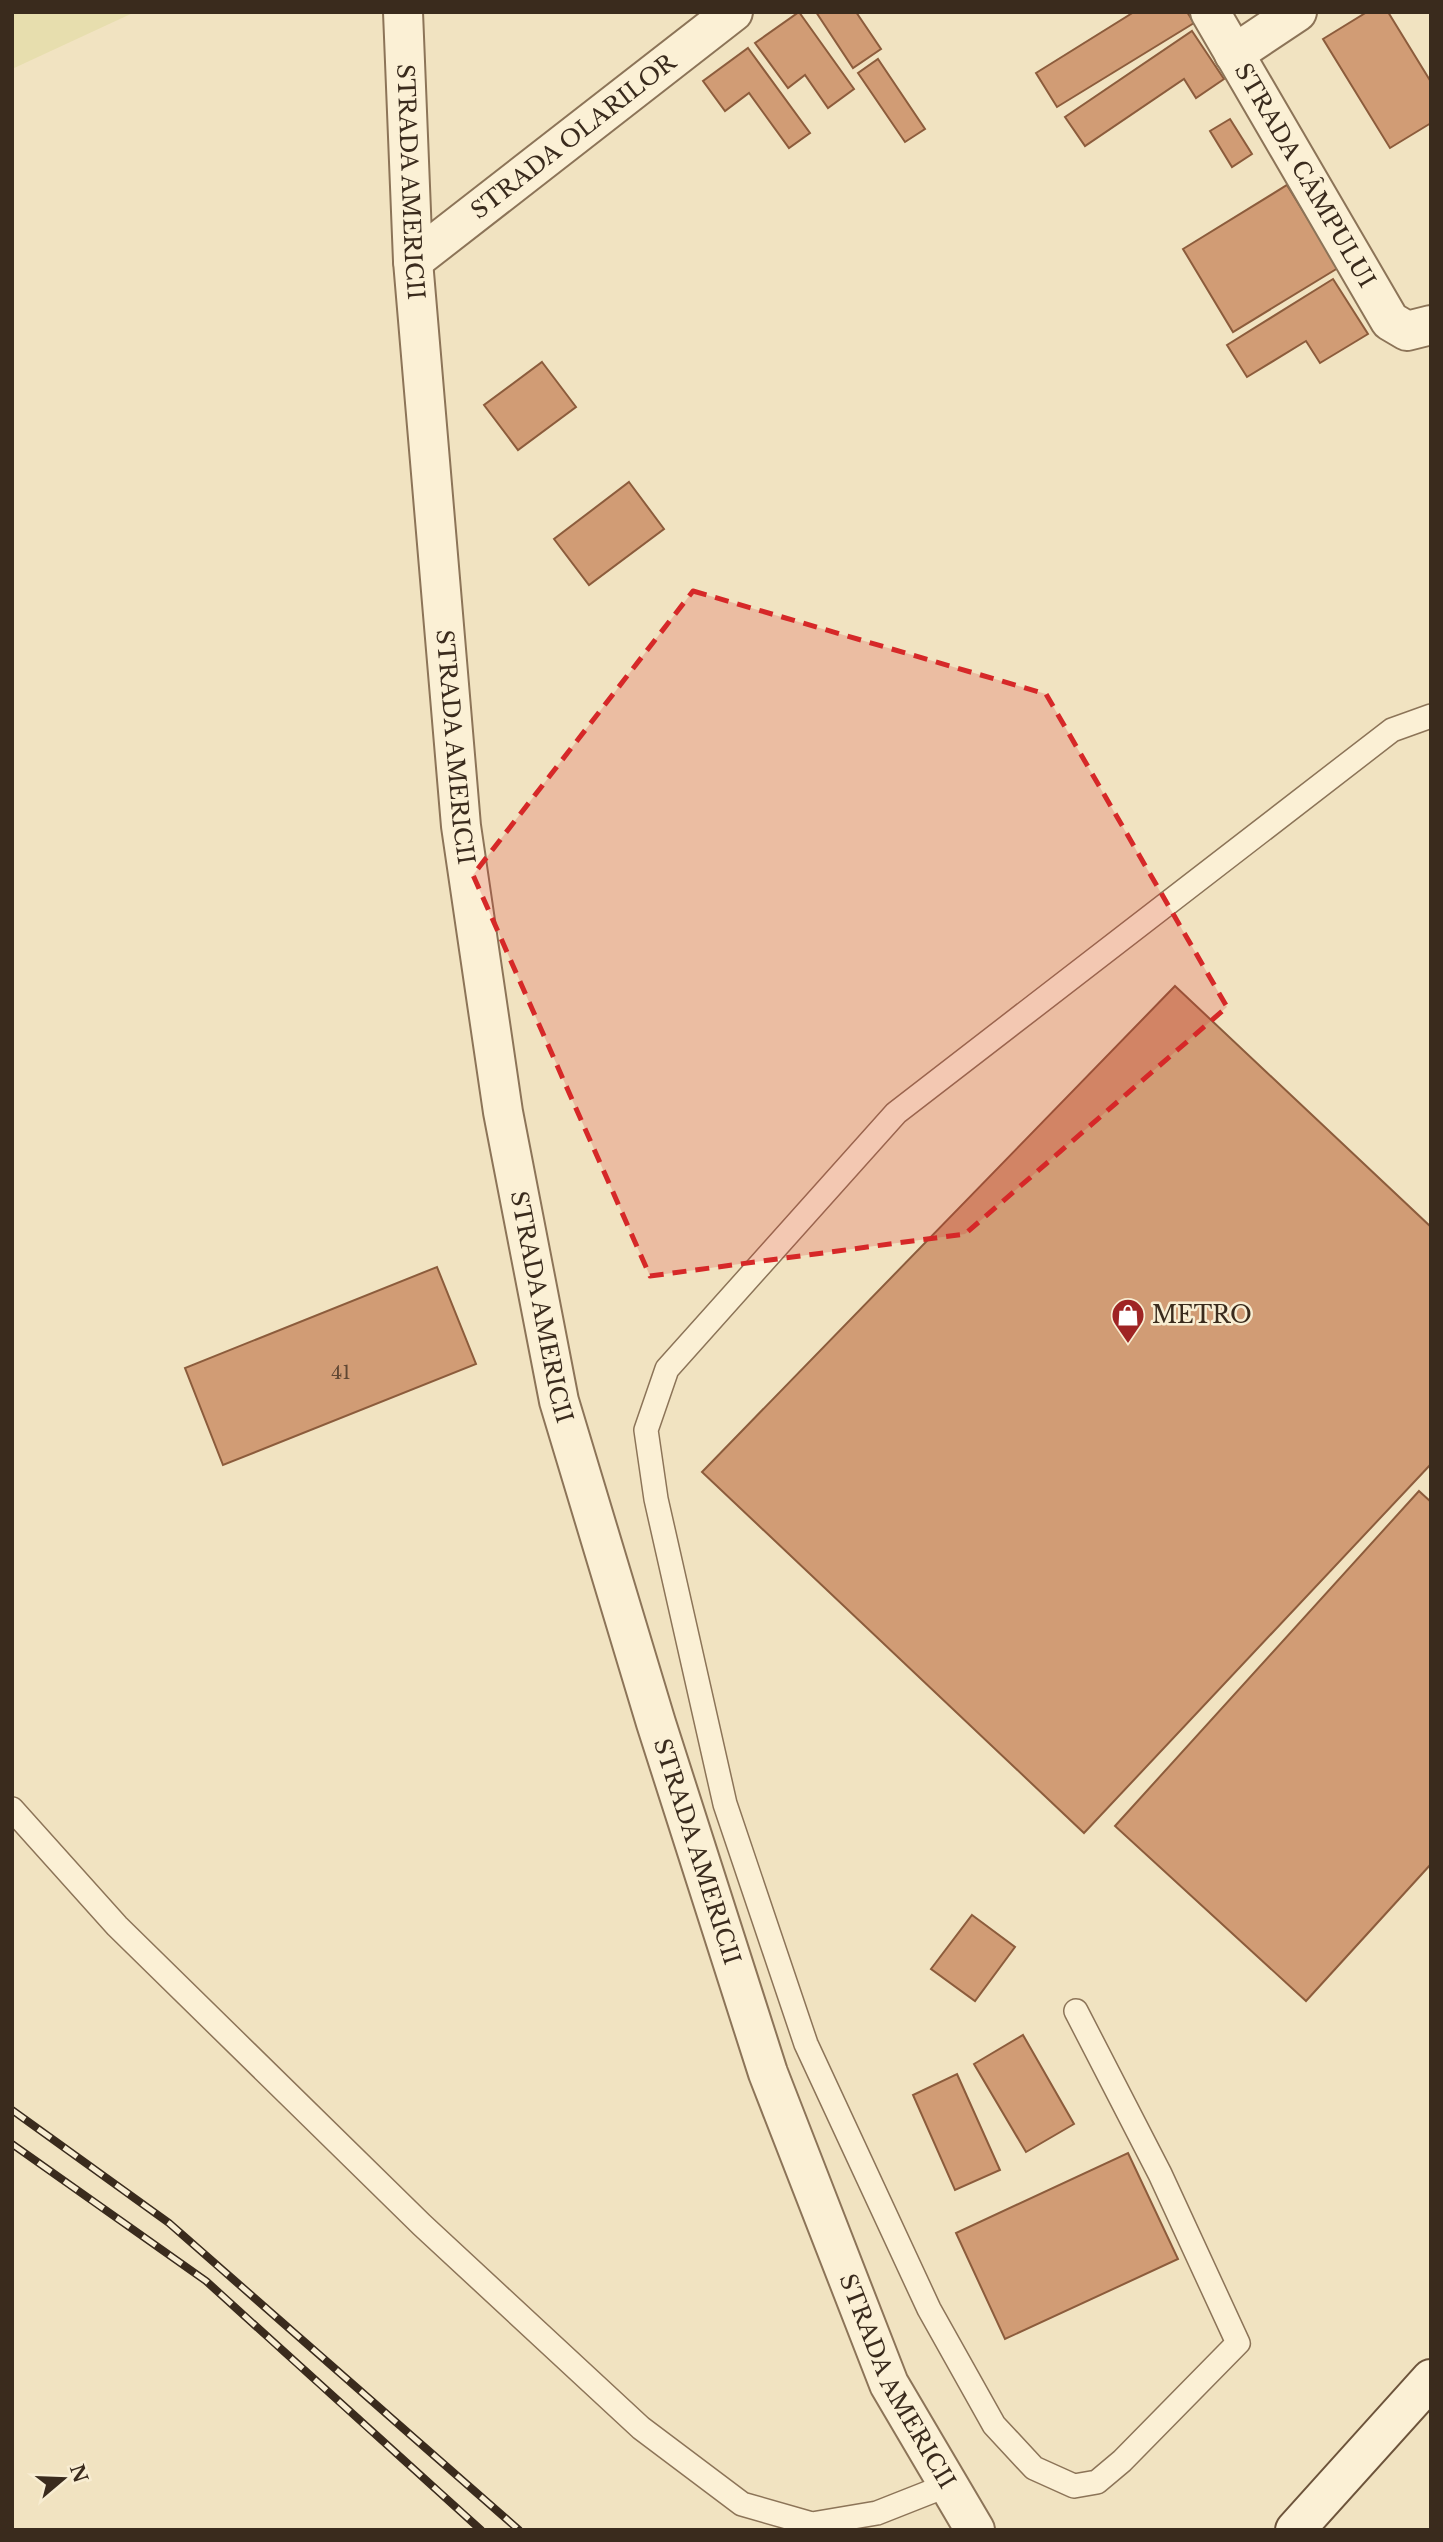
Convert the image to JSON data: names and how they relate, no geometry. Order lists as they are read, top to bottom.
{
  "streets": {
    "street": ["STRADA OLARILOR", "STRADA CÂMPULUI", "STRADA AMERICII"]
  },
  "crossings": [
    ["STRADA OLARILOR", "STRADA AMERICII"]
  ],
  "places": {
    "shop": ["METRO"]
  },
  "house_numbers": ["41"],
  "north": "right"
}
